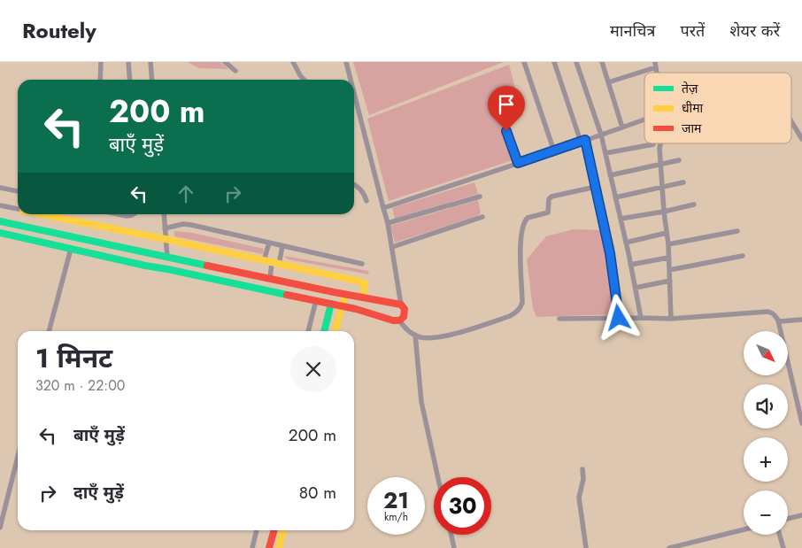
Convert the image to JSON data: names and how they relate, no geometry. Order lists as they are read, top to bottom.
{
  "legend": ["तेज़", "धीमा", "जाम"],
  "north": "bottom right",
  "page": {
    "header": "Routely",
    "nav": ["मानचित्र", "परतें", "शेयर करें"],
    "turn": ["200 m", "बाएँ मुड़ें"],
    "map_buttons": ["+", "−"],
    "heading": ["1 मिनट", "320 m · 22:00"],
    "list": [
      {
        "name": "बाएँ मुड़ें",
        "value": "200 m"
      },
      {
        "name": "दाएँ मुड़ें",
        "value": "80 m"
      }
    ],
    "speed": "21 km/h",
    "limit": "30"
  }
}
